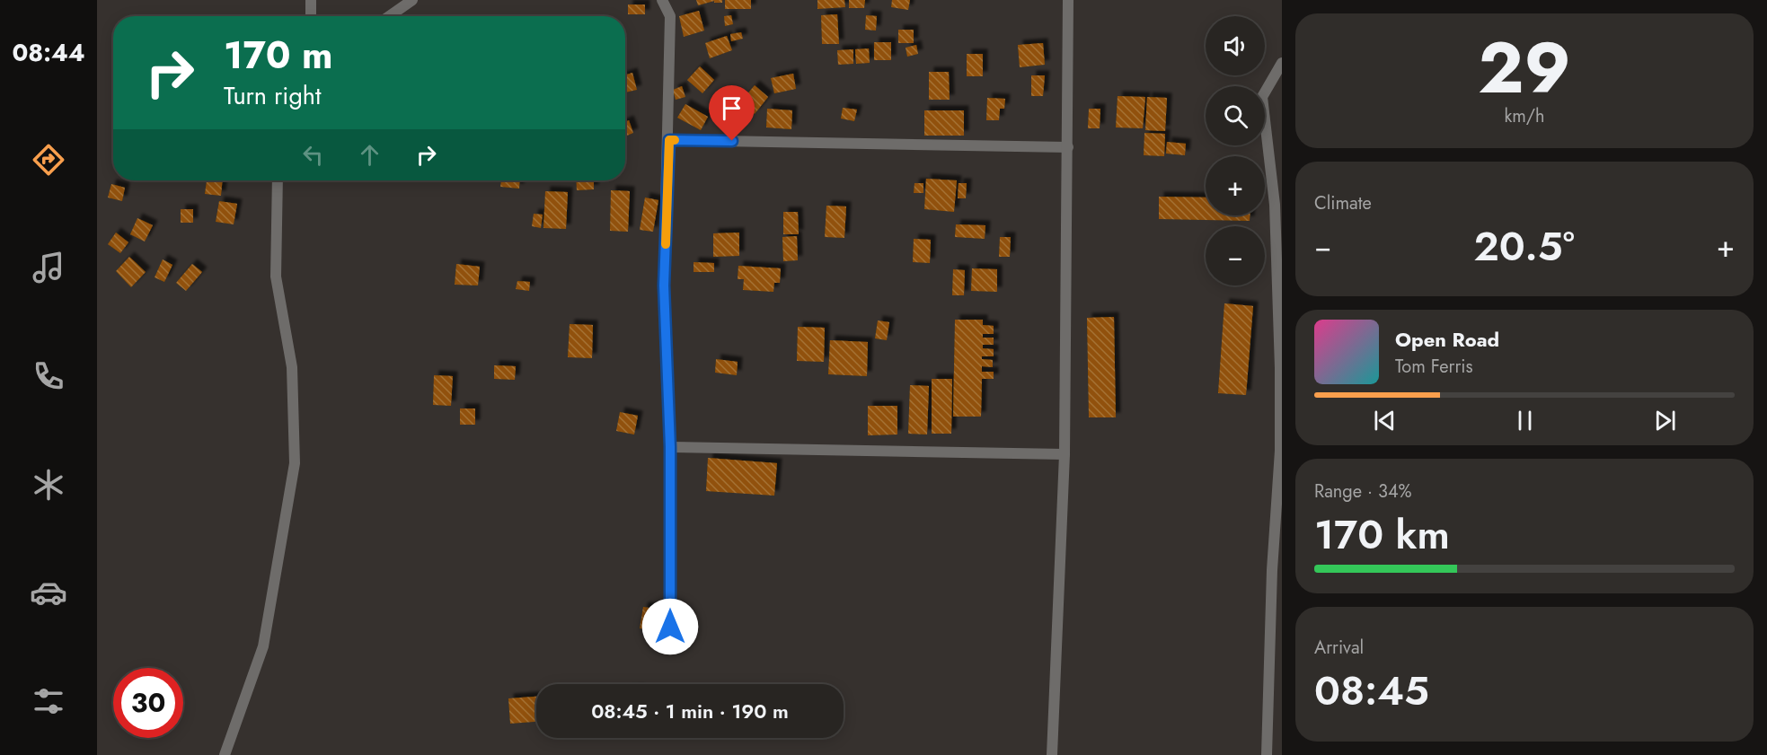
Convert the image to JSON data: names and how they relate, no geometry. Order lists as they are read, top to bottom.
{
  "page": {
    "tabs": "08:44",
    "tile": [
      ["29", "km/h"],
      "Climate",
      ["Range · 34%", "170 km"],
      ["Arrival", "08:45"]
    ],
    "map_buttons": ["+", "−"],
    "turn": ["170 m", "Turn right"],
    "heat": ["−", "20.5°", "+"],
    "song": ["Open Road", "Tom Ferris"],
    "limit": "30",
    "trip": "08:45 · 1 min · 190 m"
  }
}
